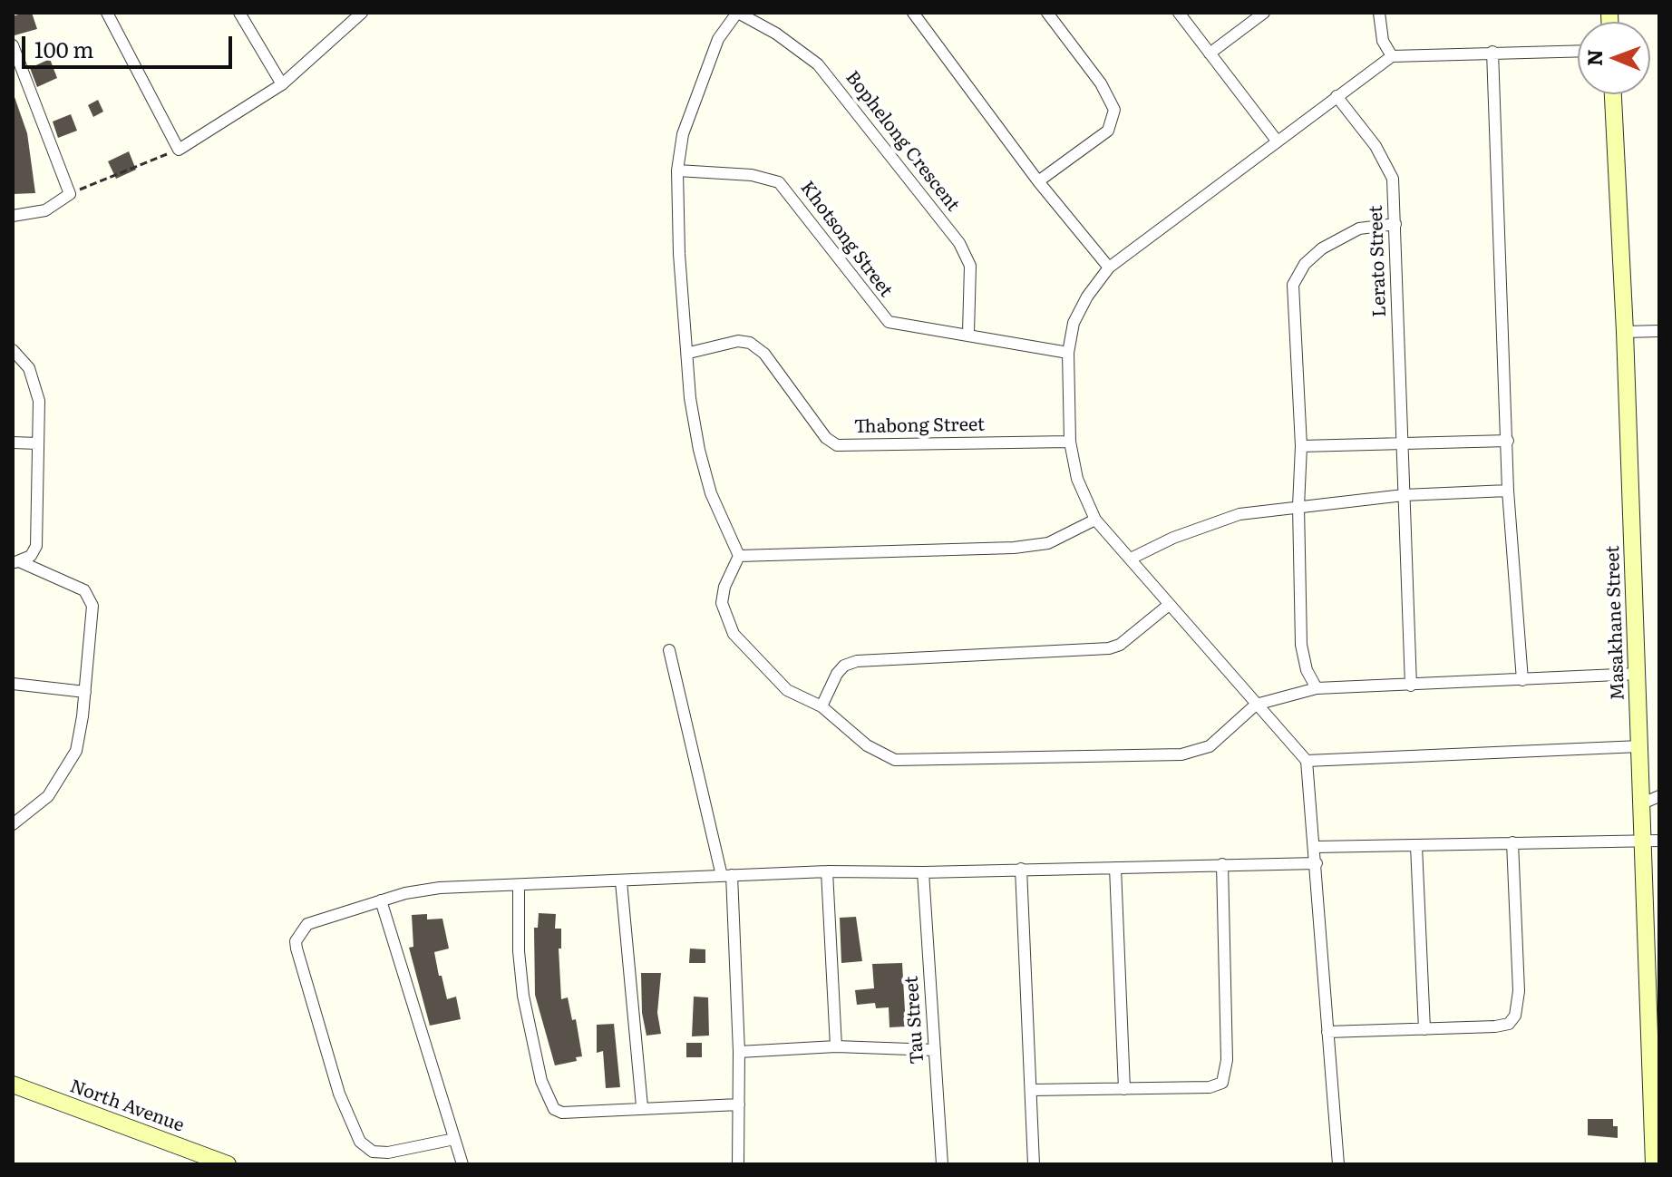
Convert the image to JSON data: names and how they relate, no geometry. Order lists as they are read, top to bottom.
{
  "streets": {
    "street": [
      "Bophelong Crescent",
      "Khotsong Street",
      "Lerato Street",
      "Thabong Street",
      "Masakhane Street",
      "Tau Street",
      "North Avenue"
    ]
  },
  "crossings": [
    ["Bophelong Crescent", "Khotsong Street"]
  ],
  "scale_bar": "100 m",
  "north": "left"
}
